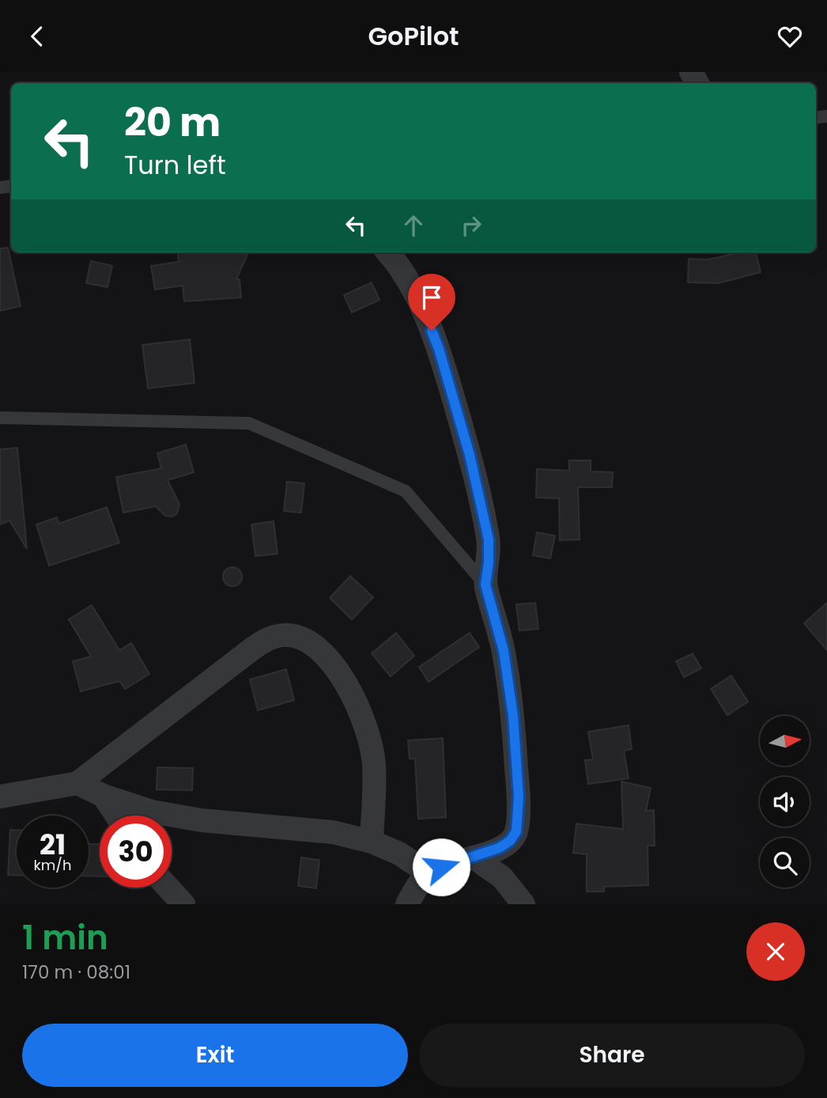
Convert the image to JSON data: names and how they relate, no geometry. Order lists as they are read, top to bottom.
{
  "north": "right",
  "page": {
    "header": "GoPilot",
    "turn": ["20 m", "Turn left"],
    "speed": "21 km/h",
    "limit": "30",
    "heading": ["1 min", "170 m · 08:01"],
    "buttons": ["Exit", "Share"]
  }
}
